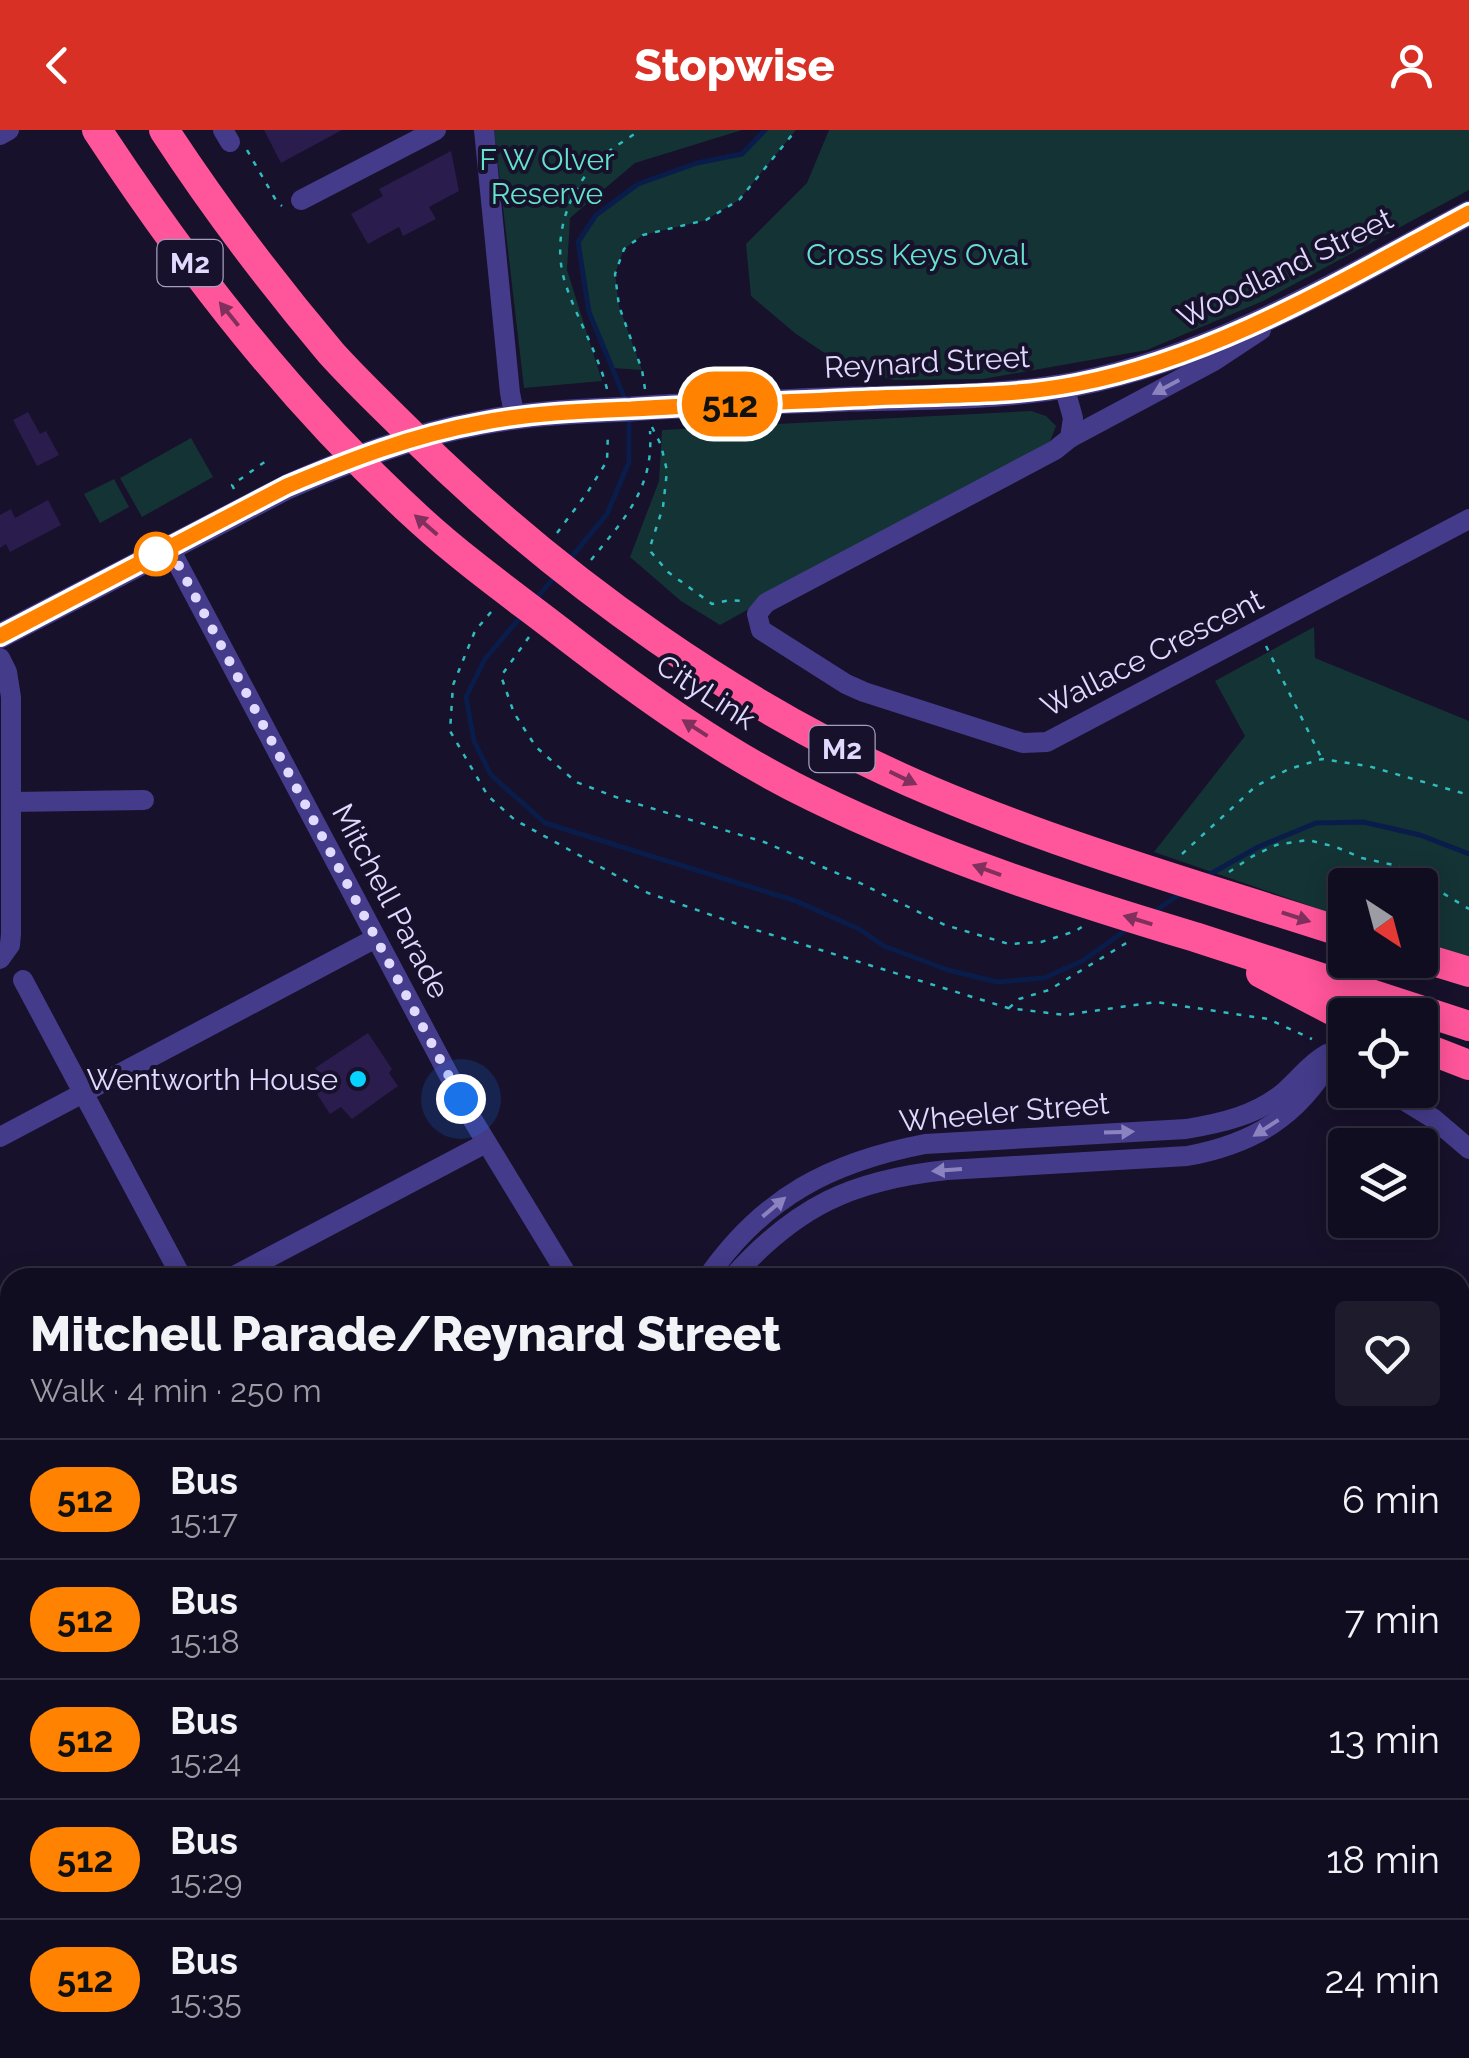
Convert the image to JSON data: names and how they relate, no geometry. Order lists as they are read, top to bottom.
{
  "streets": {
    "highway": ["M2", "CityLink"],
    "street": [
      "Woodland Street",
      "Reynard Street",
      "Wallace Crescent",
      "Mitchell Parade",
      "Wheeler Street"
    ]
  },
  "crossings": [
    ["Woodland Street", "Reynard Street"],
    ["Reynard Street", "Mitchell Parade"]
  ],
  "parks": ["F W Olver Reserve", "Cross Keys Oval"],
  "places": ["Wentworth House"],
  "lines": ["bus line 512"],
  "north": "bottom right",
  "page": {
    "header": "Stopwise",
    "on_map": "512",
    "heading": ["Mitchell Parade/Reynard Street", "Walk · 4 min · 250 m"],
    "list": [
      {
        "mark": "512",
        "name": "Bus",
        "note": "15:17",
        "value": "6 min"
      },
      {
        "mark": "512",
        "name": "Bus",
        "note": "15:18",
        "value": "7 min"
      },
      {
        "mark": "512",
        "name": "Bus",
        "note": "15:24",
        "value": "13 min"
      },
      {
        "mark": "512",
        "name": "Bus",
        "note": "15:29",
        "value": "18 min"
      },
      {
        "mark": "512",
        "name": "Bus",
        "note": "15:35",
        "value": "24 min"
      }
    ]
  }
}
